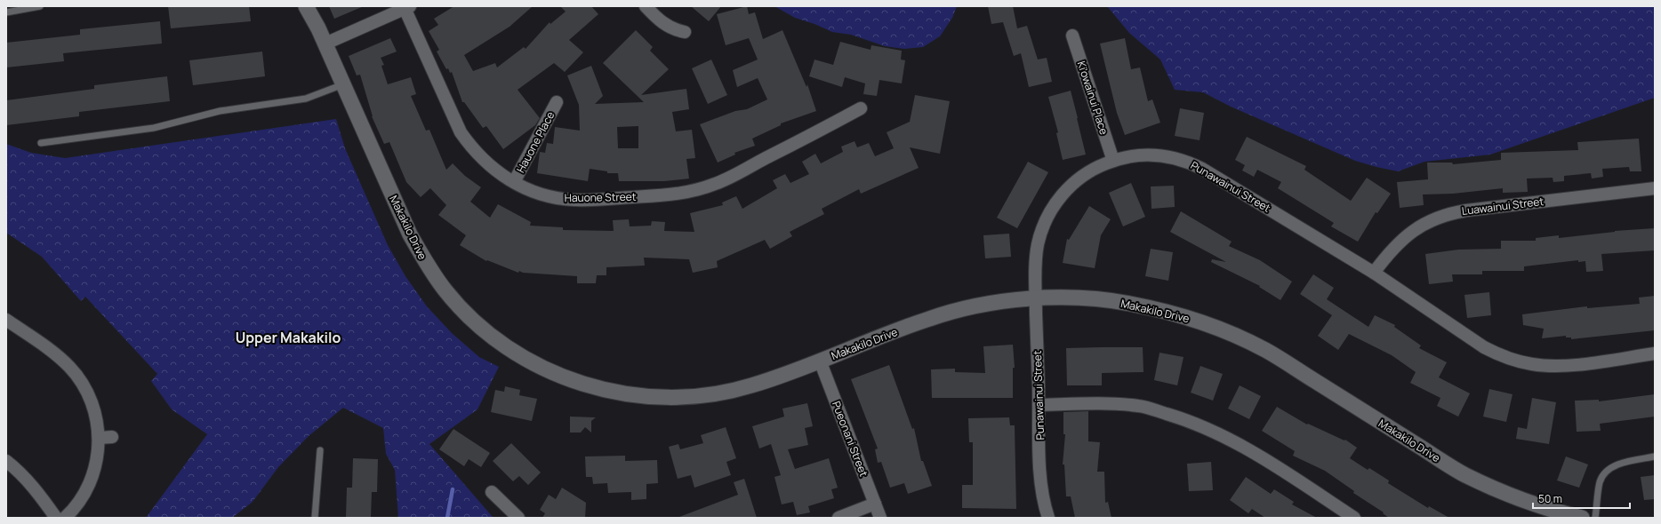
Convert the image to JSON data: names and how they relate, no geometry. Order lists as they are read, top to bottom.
{
  "streets": {
    "street": [
      "Ki'owainui Place",
      "Hauone Place",
      "Punawainui Street",
      "Hauone Street",
      "Luawainui Street",
      "Makakilo Drive",
      "Pueonani Street"
    ]
  },
  "crossings": [
    ["Ki'owainui Place", "Punawainui Street"],
    ["Hauone Place", "Hauone Street"],
    ["Punawainui Street", "Luawainui Street"],
    ["Punawainui Street", "Makakilo Drive"],
    ["Makakilo Drive", "Pueonani Street"]
  ],
  "districts": ["Upper Makakilo"],
  "scale_bar": "50 m"
}
